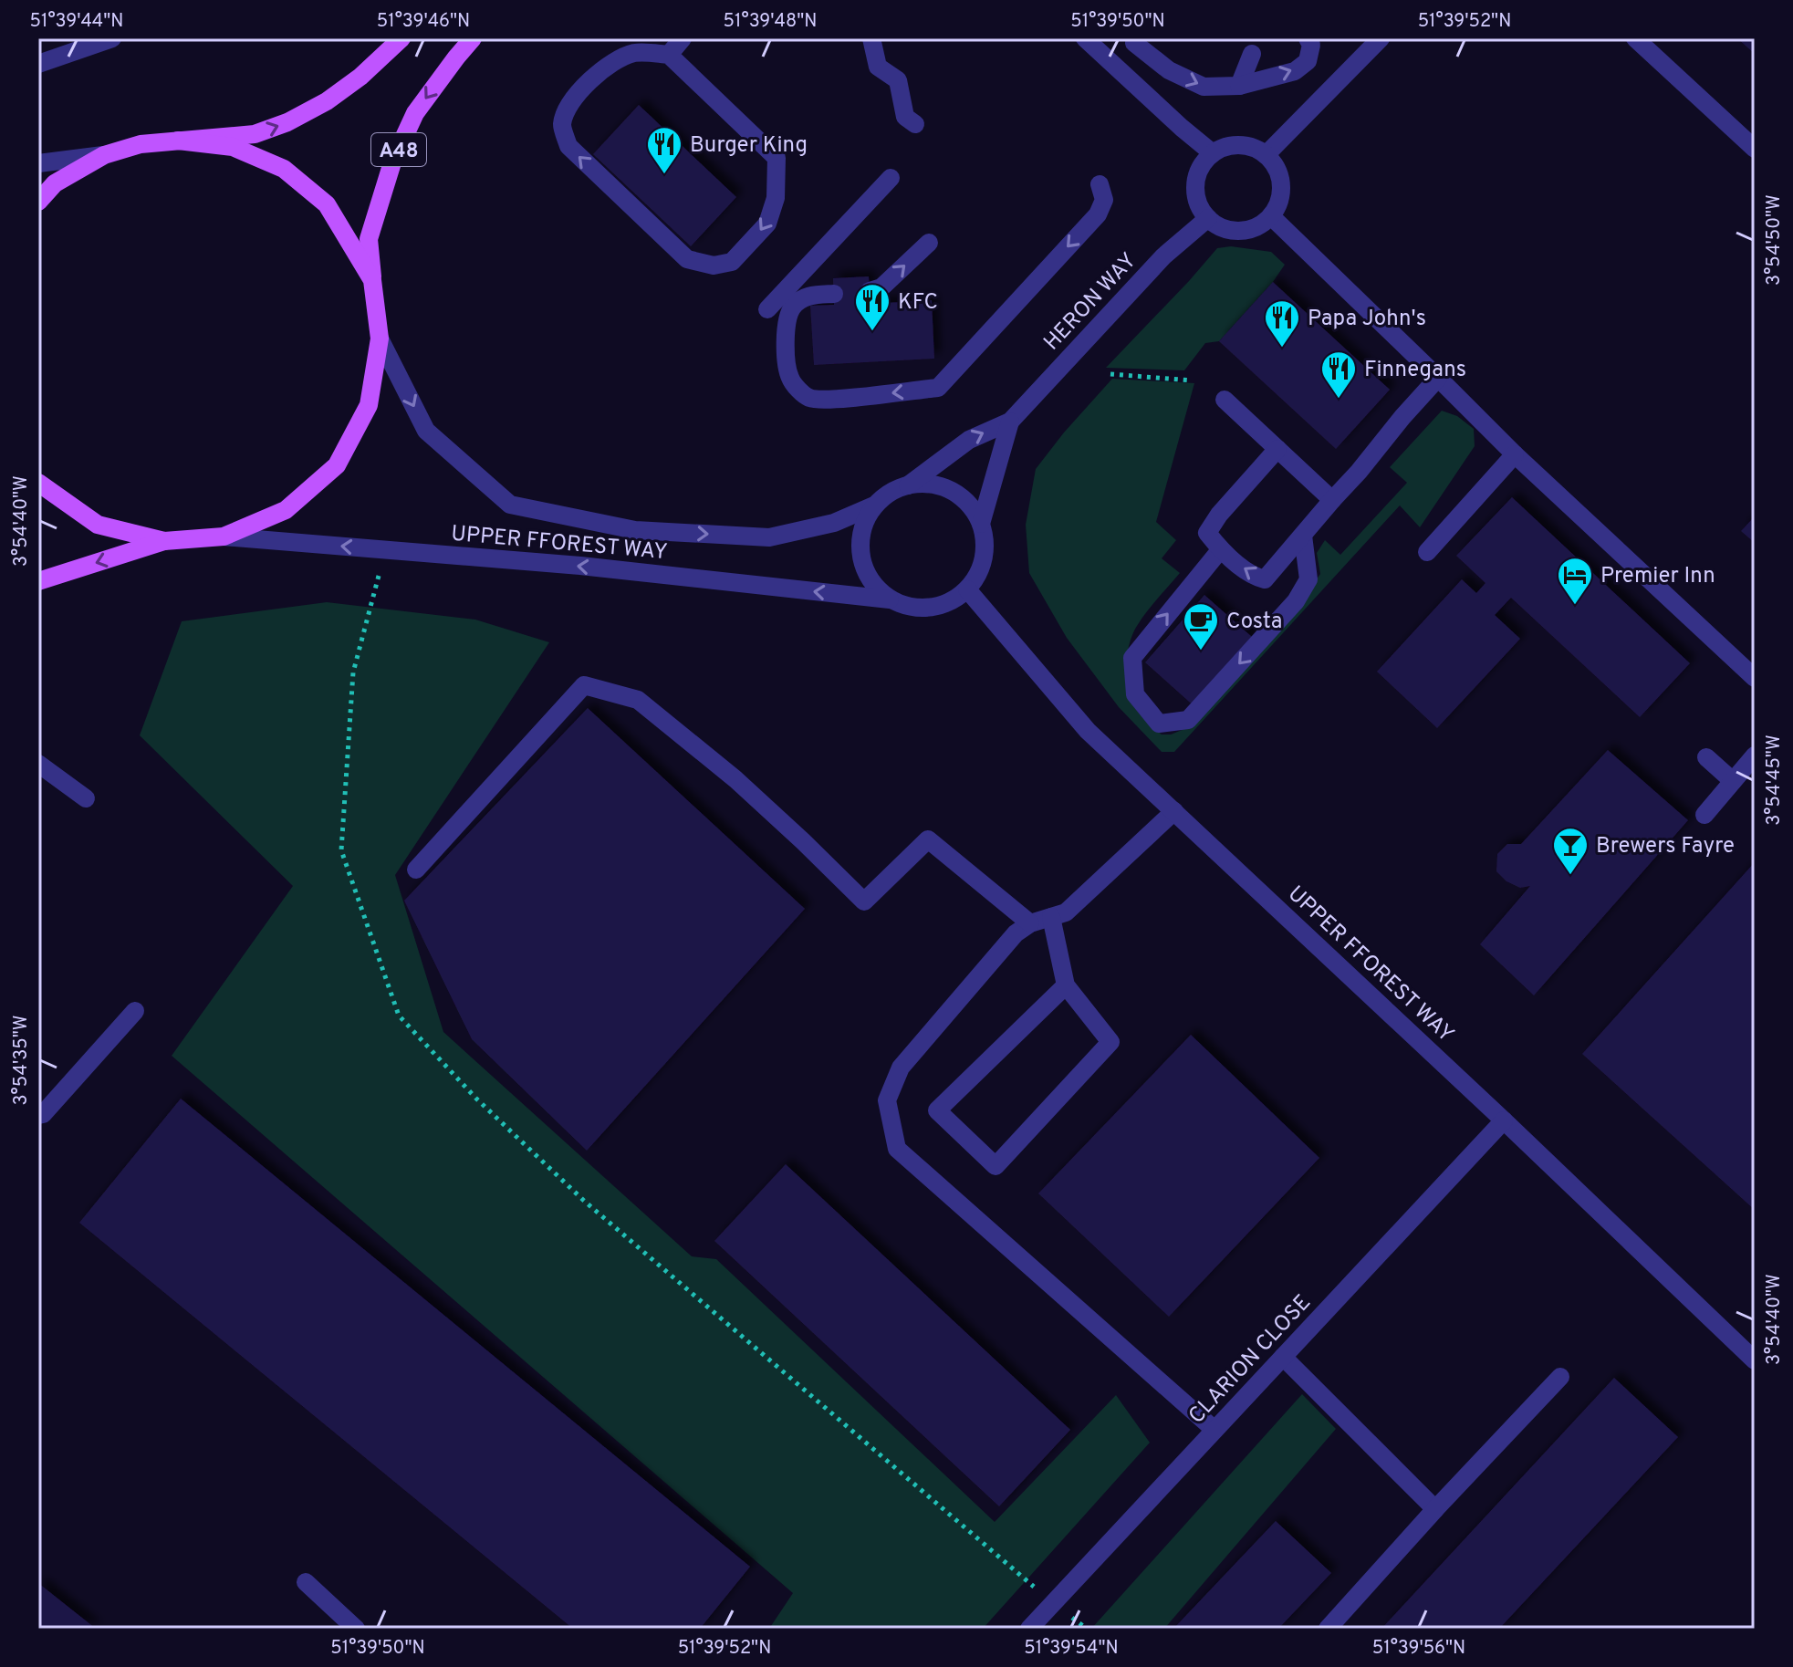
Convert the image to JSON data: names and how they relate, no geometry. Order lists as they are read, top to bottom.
{
  "streets": {
    "main road": ["A48"],
    "street": ["HERON WAY", "UPPER FFOREST WAY", "CLARION CLOSE"]
  },
  "crossings": [
    ["HERON WAY", "UPPER FFOREST WAY"],
    ["UPPER FFOREST WAY", "CLARION CLOSE"]
  ],
  "places": {
    "restaurant": [
      "Burger King",
      "KFC",
      "Papa John's",
      "Finnegans"
    ],
    "hotel": ["Premier Inn"],
    "cafe": ["Costa"],
    "bar": ["Brewers Fayre"]
  },
  "coordinates": [
    "51°39'44\"N",
    "51°39'46\"N",
    "51°39'48\"N",
    "51°39'50\"N",
    "51°39'52\"N",
    "3°54'50\"W",
    "3°54'40\"W",
    "3°54'45\"W",
    "3°54'35\"W",
    "51°39'54\"N",
    "51°39'56\"N"
  ]
}
